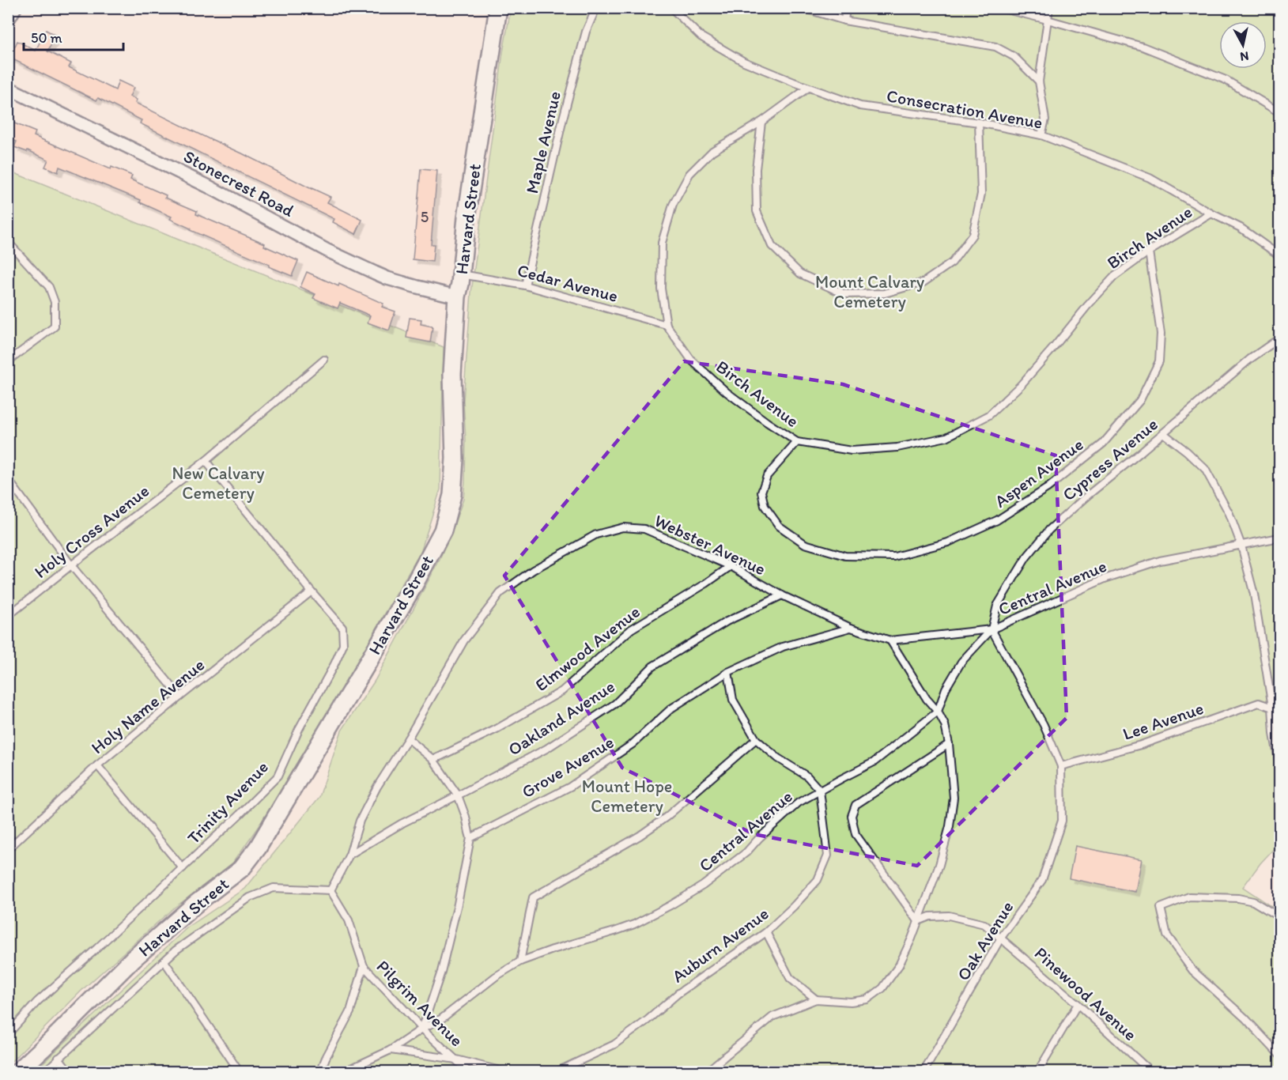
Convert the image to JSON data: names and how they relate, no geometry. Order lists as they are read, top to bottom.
{
  "streets": {
    "main road": ["Harvard Street"],
    "street": ["Stonecrest Road"],
    "lane": [
      "Consecration Avenue",
      "Maple Avenue",
      "Birch Avenue",
      "Cedar Avenue",
      "Cypress Avenue",
      "Aspen Avenue",
      "Holy Cross Avenue",
      "Webster Avenue",
      "Central Avenue",
      "Elmwood Avenue",
      "Holy Name Avenue",
      "Oakland Avenue",
      "Lee Avenue",
      "Grove Avenue",
      "Trinity Avenue",
      "Oak Avenue",
      "Auburn Avenue",
      "Pinewood Avenue",
      "Pilgrim Avenue"
    ]
  },
  "crossings": [
    ["Consecration Avenue", "Birch Avenue"],
    ["Maple Avenue", "Cedar Avenue"],
    ["Stonecrest Road", "Harvard Street"],
    ["Harvard Street", "Cedar Avenue"],
    ["Birch Avenue", "Cedar Avenue"],
    ["Birch Avenue", "Aspen Avenue"],
    ["Cypress Avenue", "Webster Avenue"],
    ["Cypress Avenue", "Central Avenue"],
    ["Holy Cross Avenue", "Trinity Avenue"],
    ["Webster Avenue", "Central Avenue"],
    ["Webster Avenue", "Elmwood Avenue"],
    ["Webster Avenue", "Oakland Avenue"],
    ["Webster Avenue", "Grove Avenue"],
    ["Webster Avenue", "Pilgrim Avenue"],
    ["Central Avenue", "Auburn Avenue"],
    ["Central Avenue", "Pilgrim Avenue"],
    ["Holy Name Avenue", "Trinity Avenue"],
    ["Lee Avenue", "Oak Avenue"],
    ["Oak Avenue", "Pinewood Avenue"]
  ],
  "parks": ["Mount Calvary Cemetery", "New Calvary Cemetery", "Mount Hope Cemetery"],
  "house_numbers": ["5"],
  "scale_bar": "50 m",
  "north": "bottom"
}
